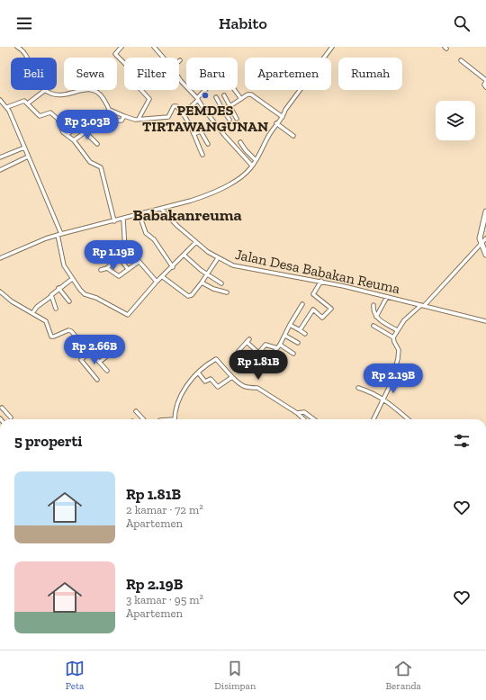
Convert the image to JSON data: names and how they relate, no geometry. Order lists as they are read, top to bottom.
{
  "streets": {
    "street": ["Jalan Desa Babakan Reuma"]
  },
  "districts": ["Babakanreuma"],
  "places": ["PEMDES TIRTAWANGUNAN"],
  "page": {
    "header": "Habito",
    "chip": [
      "Beli",
      "Sewa",
      "Filter",
      "Baru",
      "Apartemen",
      "Rumah"
    ],
    "price": [
      "Rp 3.03B",
      "Rp 1.19B",
      "Rp 2.66B",
      "Rp 1.81B",
      "Rp 2.19B"
    ],
    "heading": "5 properti",
    "list": [
      {
        "name": "Rp 1.81B",
        "note": "2 kamar · 72 m² · Apartemen"
      },
      {
        "name": "Rp 2.19B",
        "note": "3 kamar · 95 m² · Apartemen"
      }
    ],
    "tabs": ["Peta", "Disimpan", "Beranda"]
  }
}
